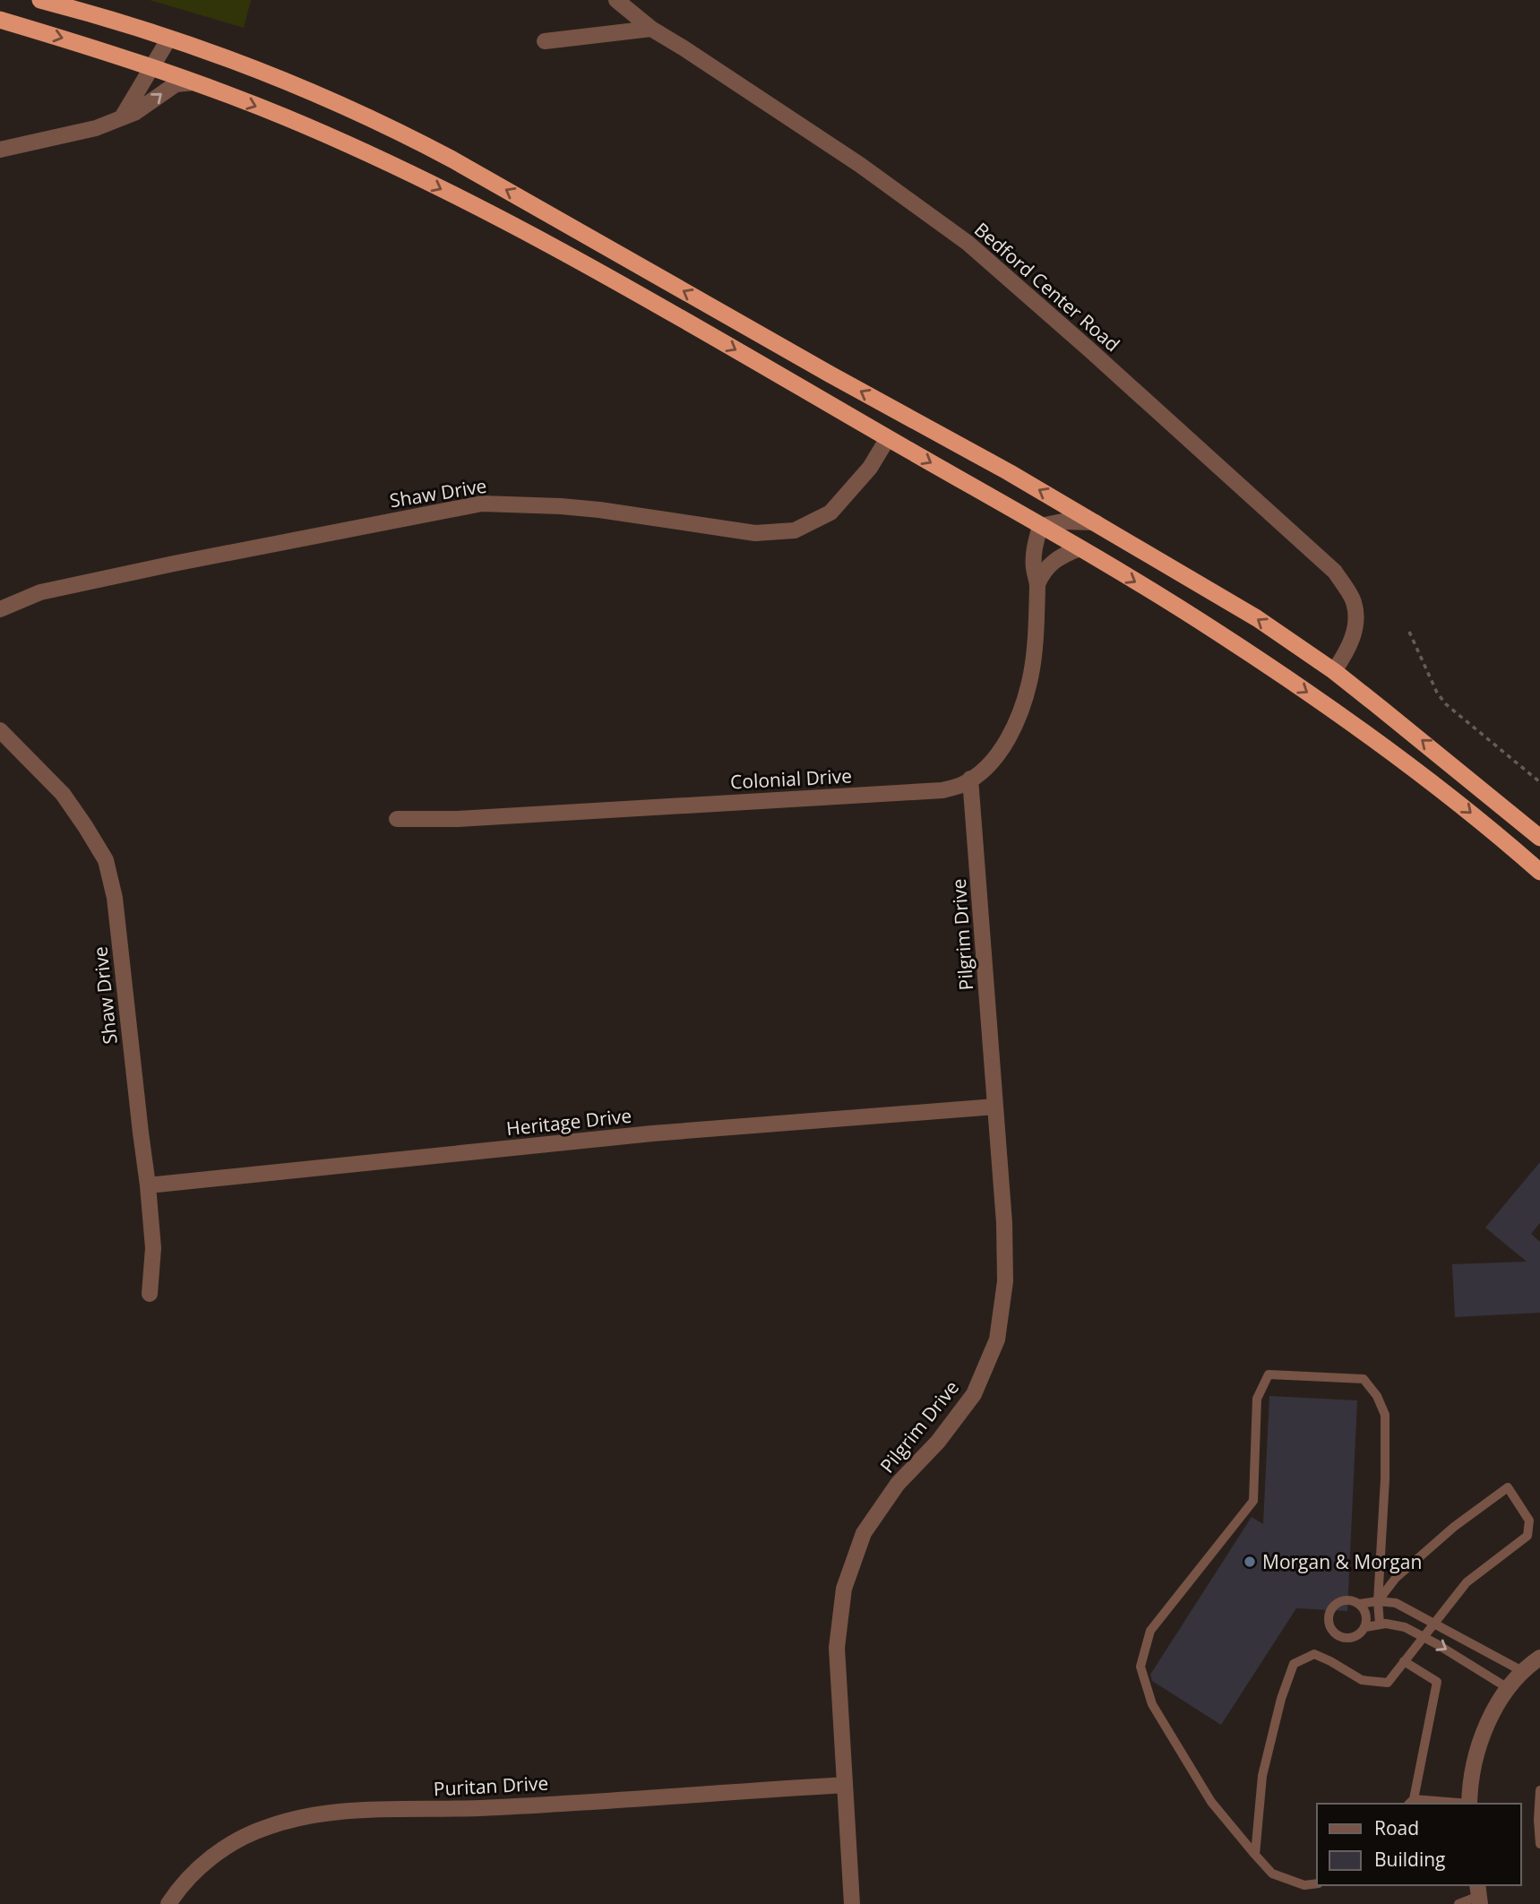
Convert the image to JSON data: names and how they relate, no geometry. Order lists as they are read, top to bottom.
{
  "streets": {
    "street": [
      "Bedford Center Road",
      "Shaw Drive",
      "Colonial Drive",
      "Pilgrim Drive",
      "Heritage Drive",
      "Puritan Drive"
    ]
  },
  "crossings": [
    ["Shaw Drive", "Heritage Drive"],
    ["Colonial Drive", "Pilgrim Drive"],
    ["Pilgrim Drive", "Heritage Drive"],
    ["Pilgrim Drive", "Puritan Drive"]
  ],
  "places": ["Morgan & Morgan"],
  "legend": ["Road", "Building"]
}
